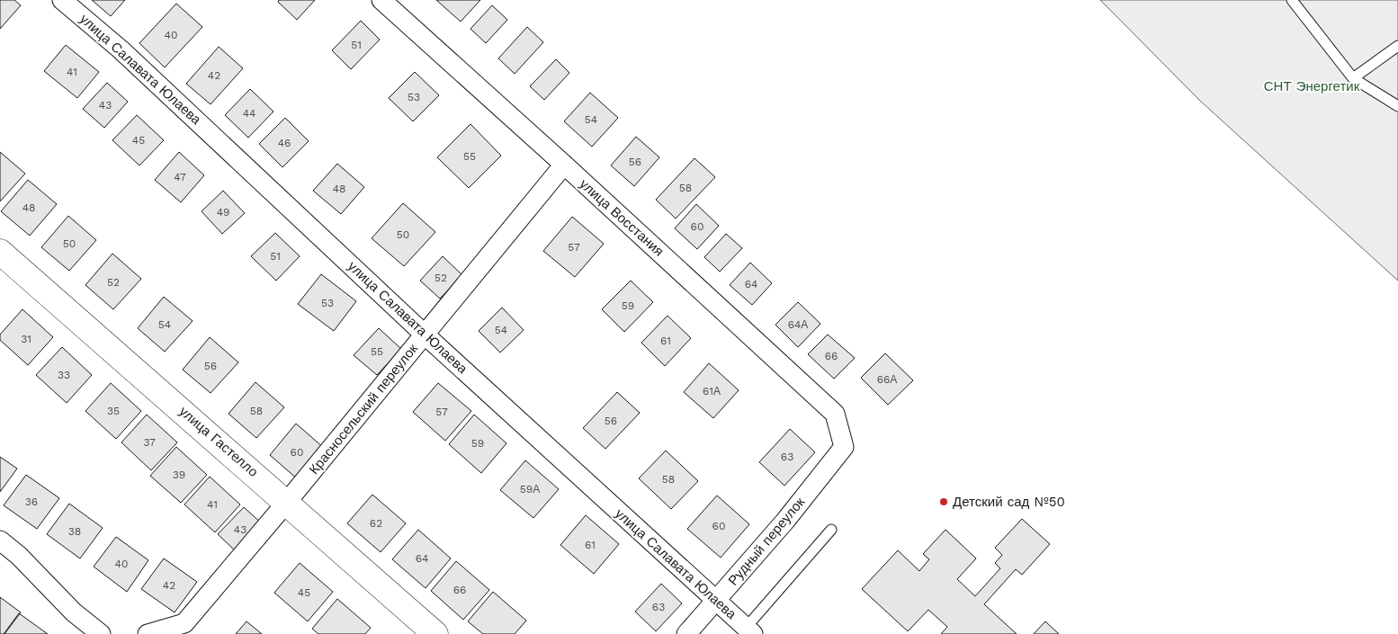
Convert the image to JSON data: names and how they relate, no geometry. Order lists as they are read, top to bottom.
{
  "streets": {
    "street": [
      "улица Салавата Юлаева",
      "улица Восстания",
      "Красносельский переулок",
      "улица Гастелло",
      "Рудный переулок"
    ]
  },
  "crossings": [
    ["улица Салавата Юлаева", "Красносельский переулок"],
    ["улица Салавата Юлаева", "Рудный переулок"],
    ["улица Восстания", "Красносельский переулок"],
    ["улица Восстания", "Рудный переулок"],
    ["Красносельский переулок", "улица Гастелло"]
  ],
  "parks": ["СНТ Энергетик"],
  "places": ["Детский сад №50"],
  "house_numbers": [
    "40",
    "51",
    "41",
    "42",
    "53",
    "43",
    "44",
    "54",
    "45",
    "46",
    "55",
    "56",
    "47",
    "58",
    "48",
    "48",
    "49",
    "60",
    "50",
    "50",
    "57",
    "51",
    "52",
    "52",
    "64",
    "53",
    "59",
    "54",
    "64А",
    "54",
    "31",
    "61",
    "55",
    "66",
    "56",
    "33",
    "66А",
    "61А",
    "35",
    "58",
    "57",
    "56",
    "37",
    "59",
    "60",
    "63",
    "39",
    "58",
    "59А",
    "36",
    "41",
    "62",
    "60",
    "43",
    "38",
    "61",
    "64",
    "40",
    "42",
    "66",
    "45",
    "63"
  ]
}
